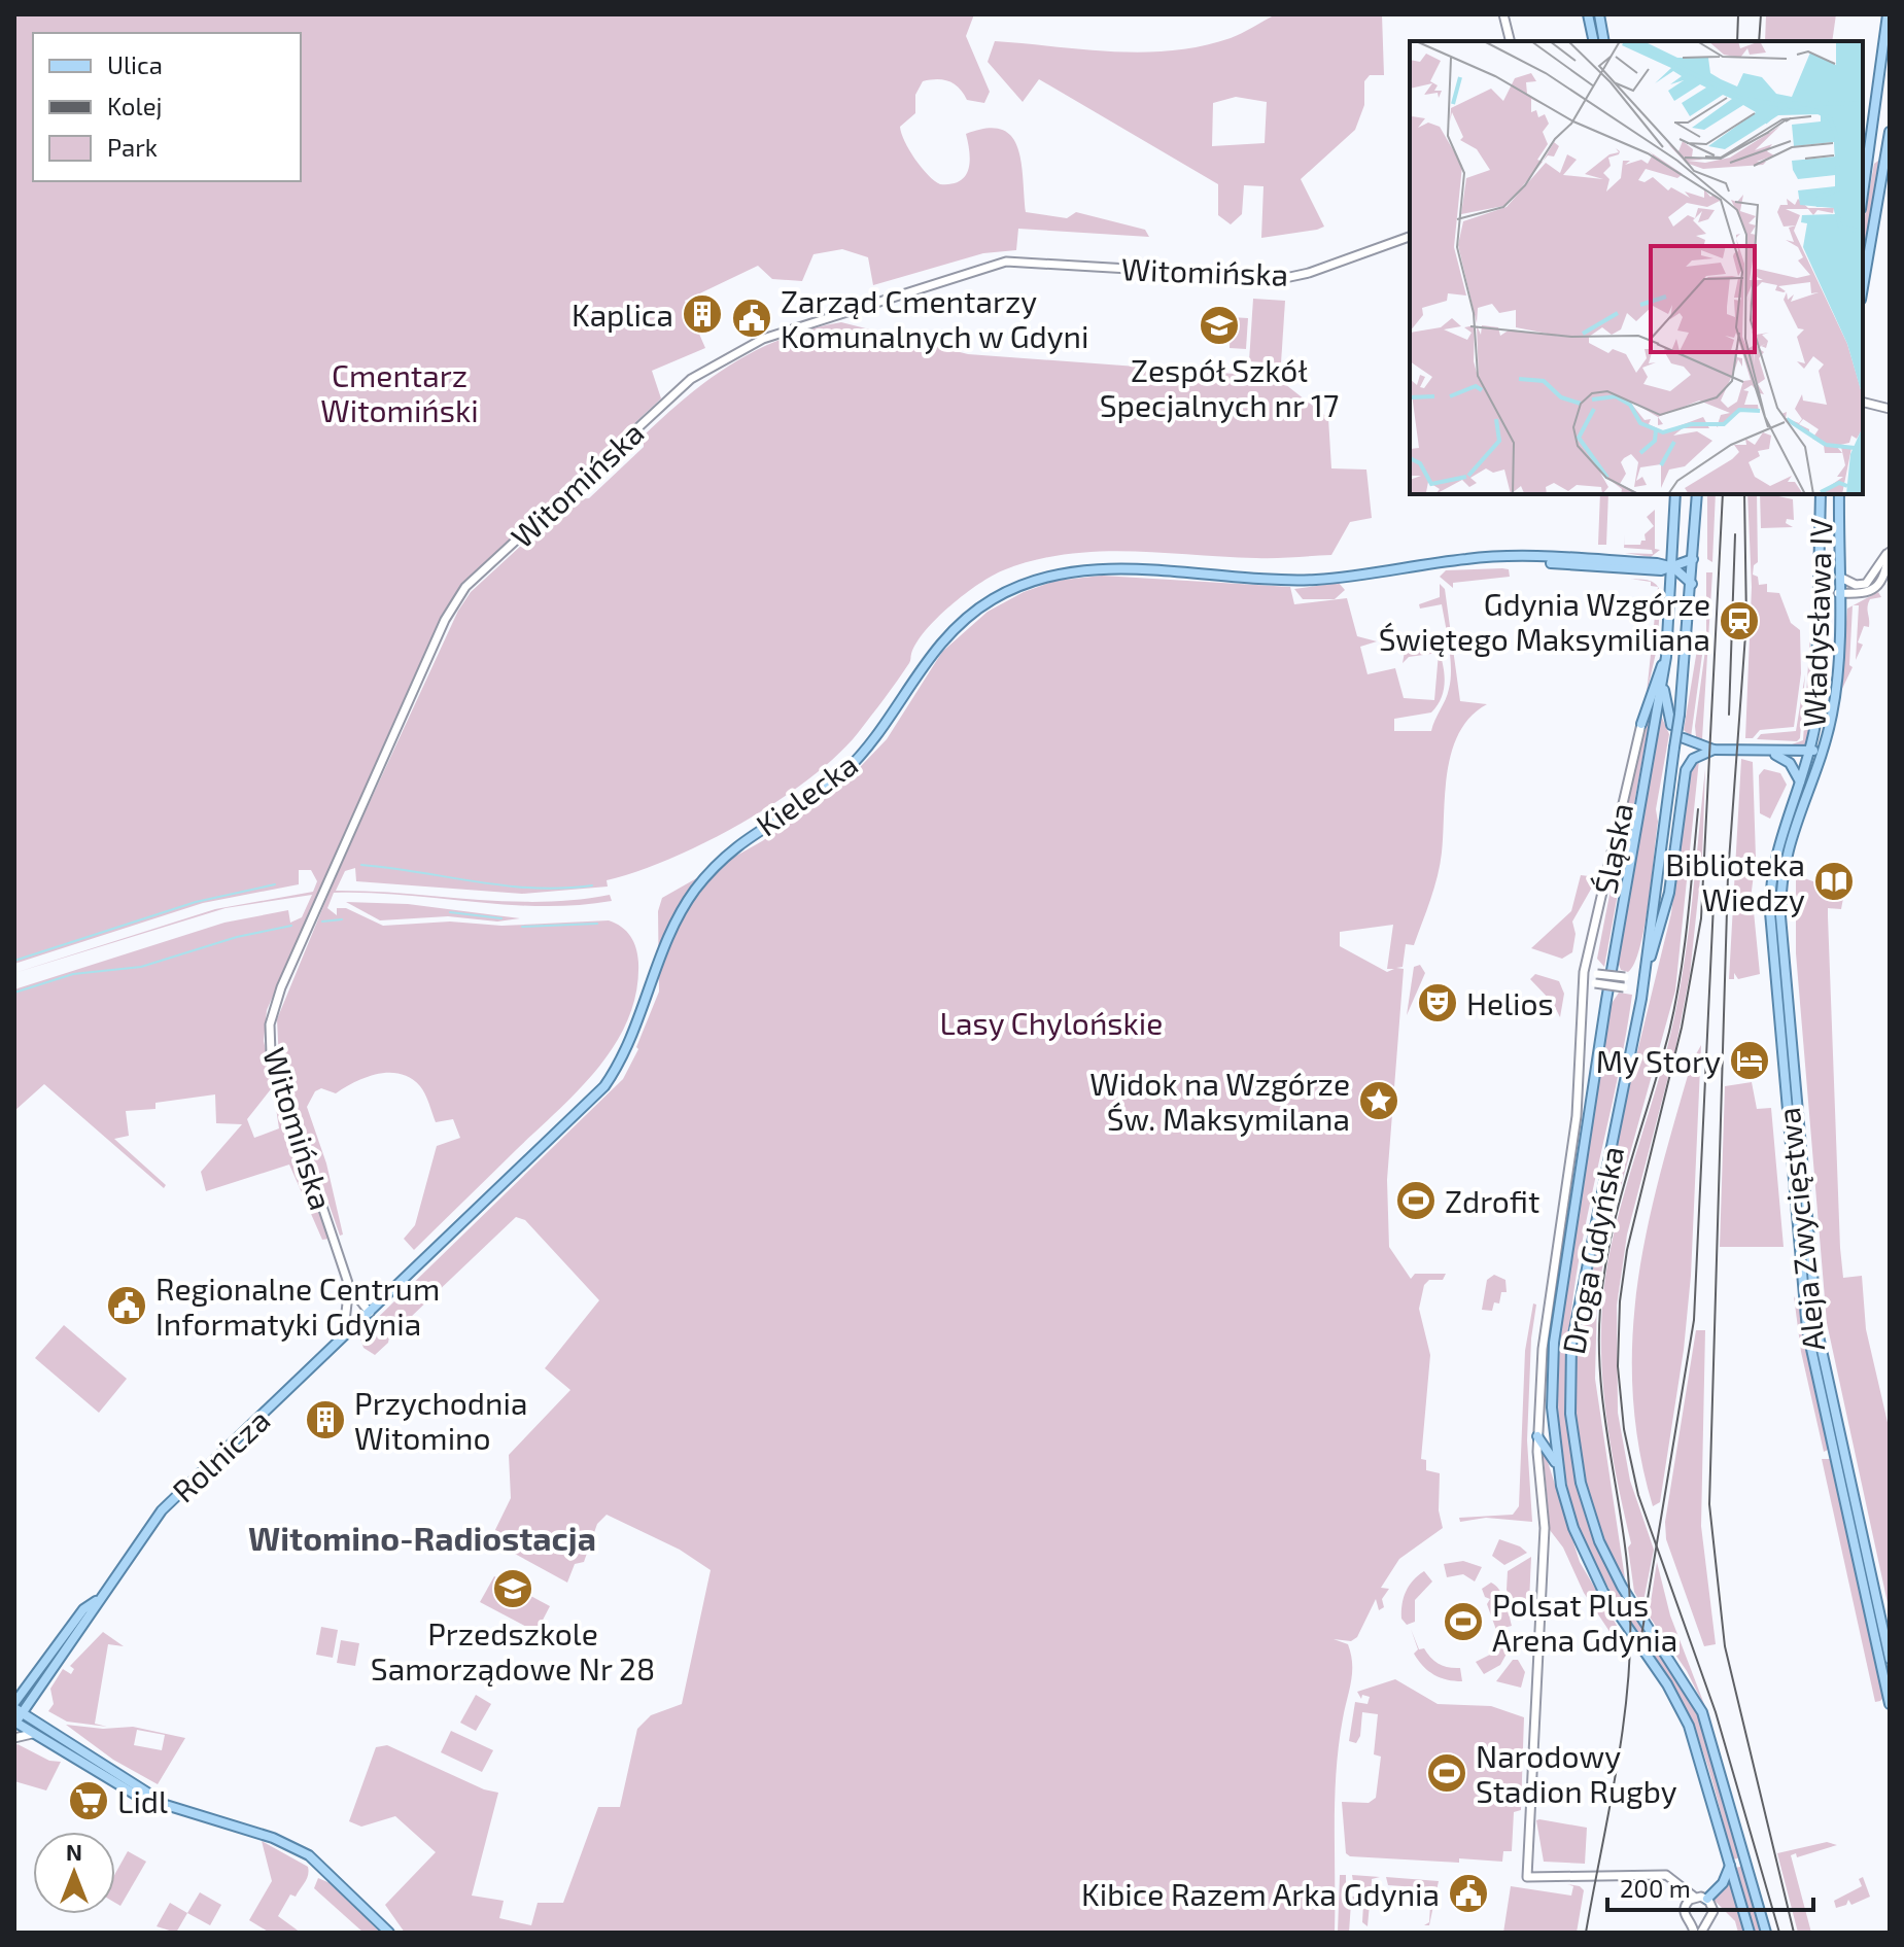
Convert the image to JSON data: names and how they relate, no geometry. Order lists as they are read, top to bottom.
{
  "streets": {
    "main road": [
      "Władysława IV",
      "Kielecka",
      "Aleja Zwycięstwa",
      "Droga Gdyńska",
      "Rolnicza"
    ],
    "street": ["Witomińska", "Śląska"]
  },
  "crossings": [
    ["Witomińska", "Kielecka"],
    ["Witomińska", "Rolnicza"],
    ["Władysława IV", "Aleja Zwycięstwa"],
    ["Kielecka", "Droga Gdyńska"],
    ["Kielecka", "Rolnicza"]
  ],
  "districts": ["Witomino-Radiostacja"],
  "parks": ["Cmentarz Witomiński", "Lasy Chylońskie"],
  "places": {
    "building": ["Kaplica", "Przychodnia Witomino"],
    "public building": ["Zarząd Cmentarzy Komunalnych w Gdyni", "Regionalne Centrum Informatyki Gdynia", "Kibice Razem Arka Gdynia"],
    "school or university": ["Zespół Szkół Specjalnych nr 17", "Przedszkole Samorządowe Nr 28"],
    "station": ["Gdynia Wzgórze Świętego Maksymiliana"],
    "library": ["Biblioteka Wiedzy"],
    "theatre": ["Helios"],
    "hotel": ["My Story"],
    "place": ["Widok na Wzgórze Św. Maksymilana"],
    "sports": ["Zdrofit", "Polsat Plus Arena Gdynia", "Narodowy Stadion Rugby"],
    "supermarket": ["Lidl"]
  },
  "legend": ["Ulica", "Kolej", "Park"],
  "scale_bar": "200 m",
  "north": "top"
}
